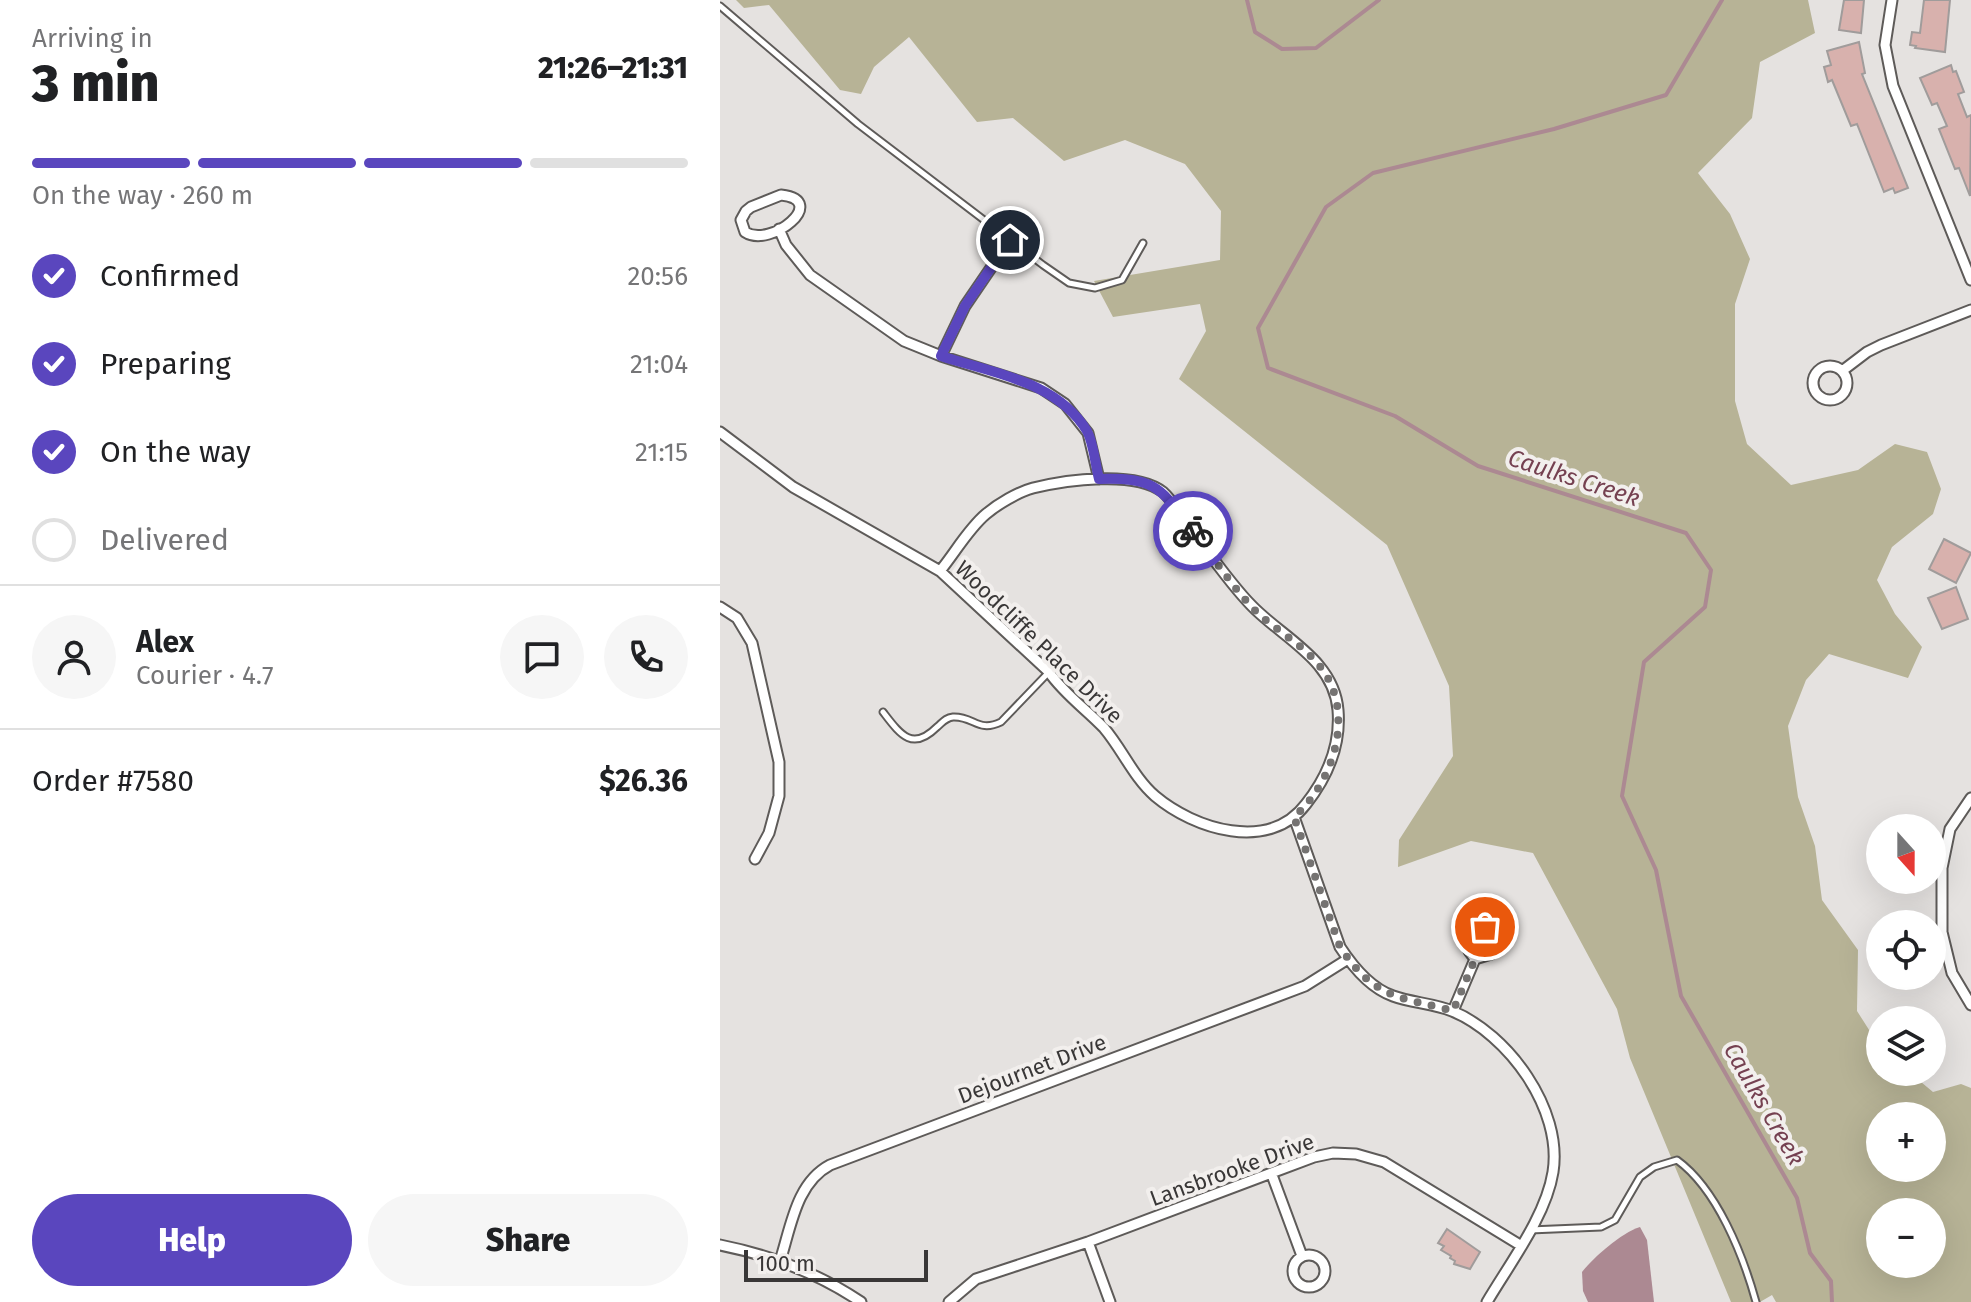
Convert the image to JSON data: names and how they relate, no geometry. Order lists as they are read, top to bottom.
{
  "streets": {
    "street": ["Woodcliffe Place Drive", "Dejournet Drive", "Lansbrooke Drive"]
  },
  "water": ["Caulks Creek"],
  "scale_bar": "100 m",
  "north": "bottom",
  "page": {
    "heading": ["3 min", "Arriving in", "21:26–21:31"],
    "panel": [
      "Alex",
      "Courier · 4.7",
      "Order #7580",
      "$26.36"
    ],
    "bar": "On the way · 260 m",
    "list": [
      ["Confirmed", "20:56"],
      ["Preparing", "21:04"],
      ["On the way", "21:15"],
      "Delivered"
    ],
    "map_buttons": ["+", "−"],
    "buttons": ["Help", "Share"],
    "scale": "100 m"
  }
}
